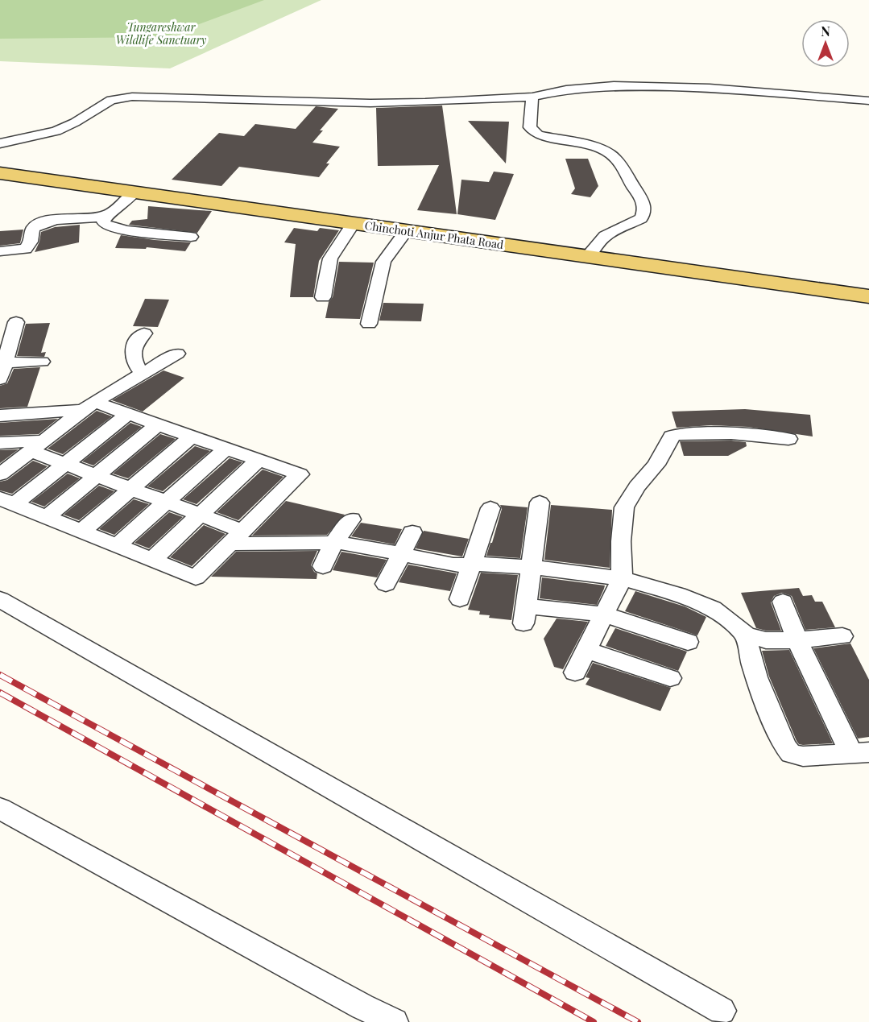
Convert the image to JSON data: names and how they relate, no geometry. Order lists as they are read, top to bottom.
{
  "streets": {
    "main road": ["Chinchoti Anjur Phata Road"]
  },
  "parks": ["Tungareshwar Wildlife Sanctuary"],
  "north": "top"
}
